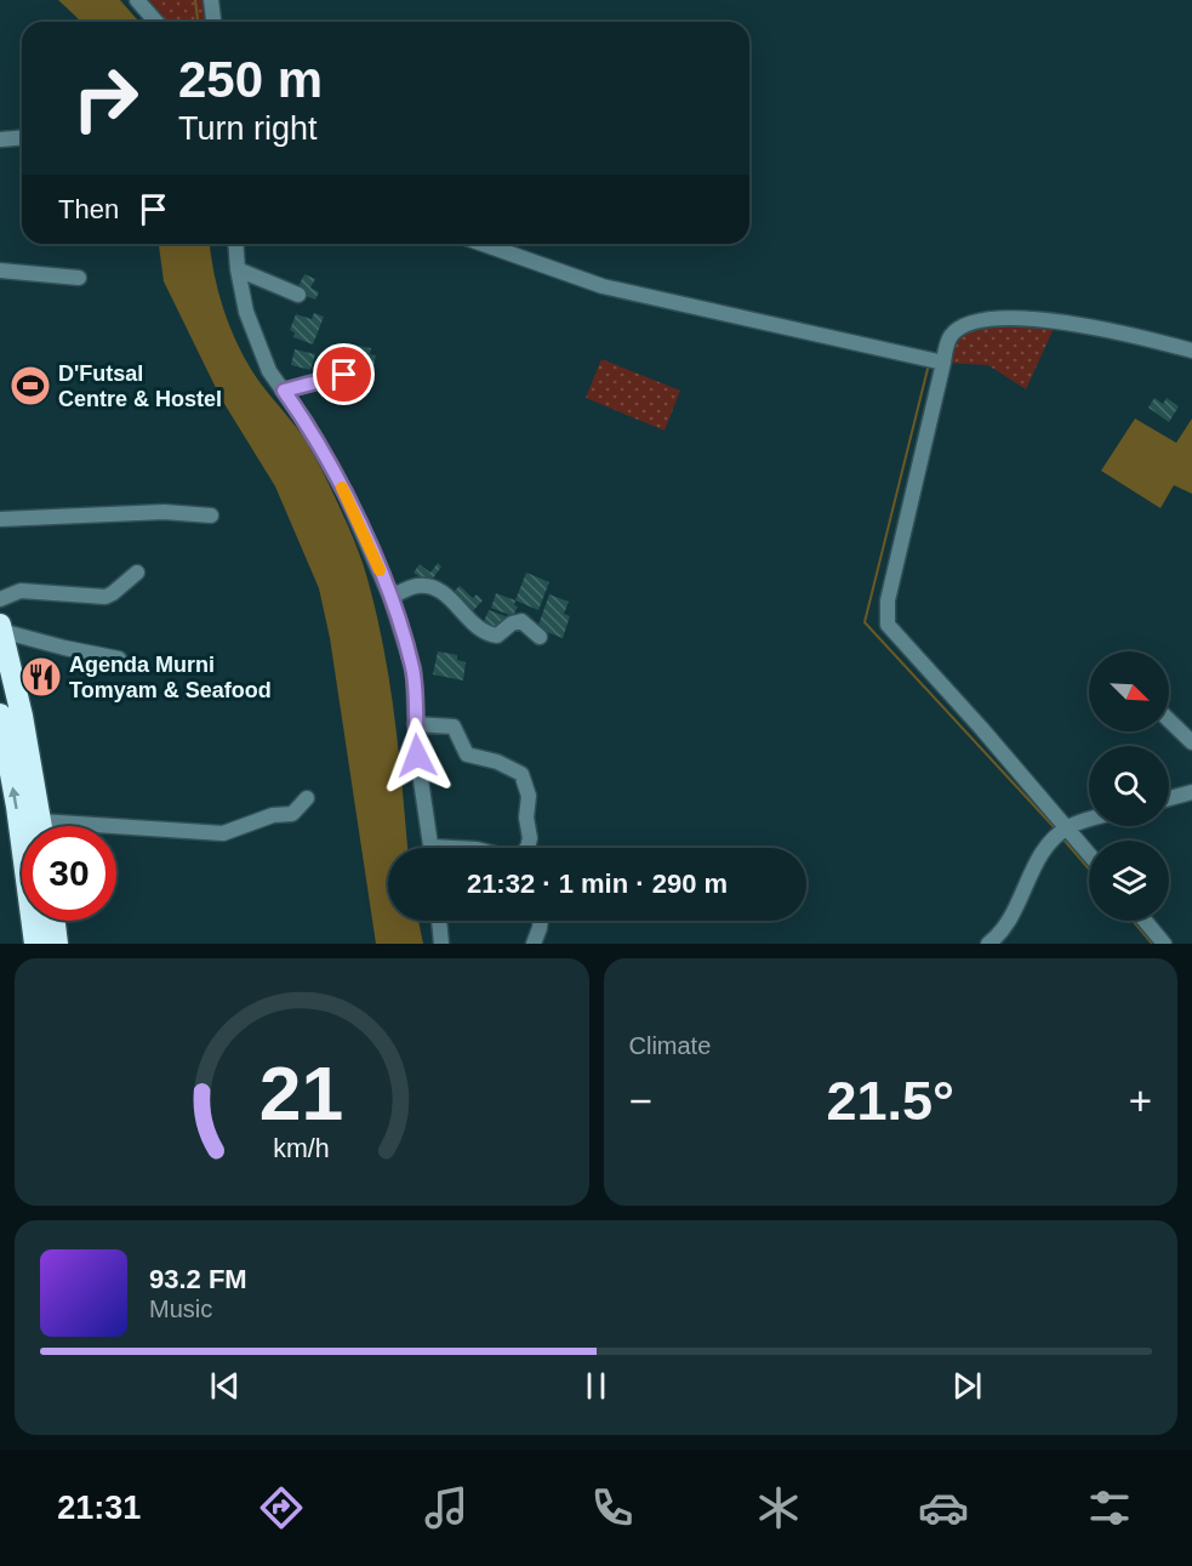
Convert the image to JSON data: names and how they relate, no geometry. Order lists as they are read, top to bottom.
{
  "places": {
    "sports": ["D'Futsal Centre & Hostel"],
    "restaurant": ["Agenda Murni Tomyam & Seafood"]
  },
  "north": "bottom right",
  "page": {
    "turn": ["250 m", "Turn right"],
    "then": "Then",
    "limit": "30",
    "trip": "21:32 · 1 min · 290 m",
    "tile": "Climate",
    "heat": ["−", "21.5°", "+"],
    "song": ["93.2 FM", "Music"],
    "tabs": "21:31",
    "gauge": ["21", "km/h"]
  }
}
